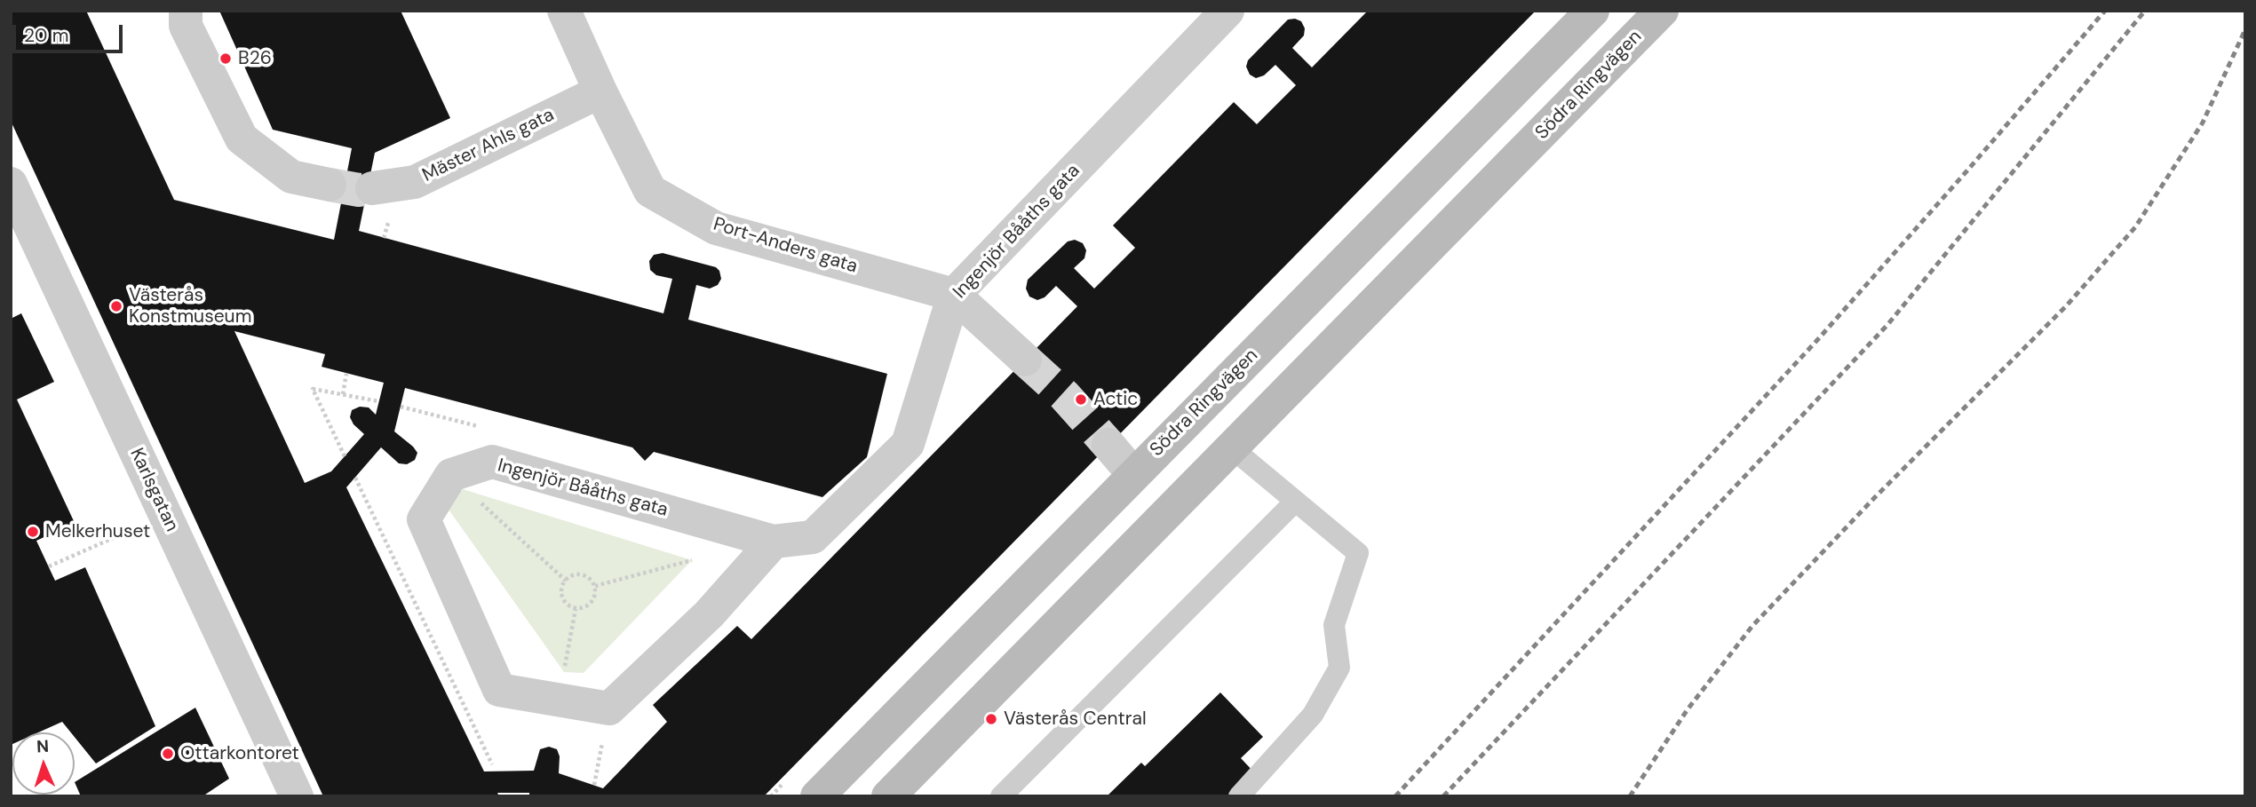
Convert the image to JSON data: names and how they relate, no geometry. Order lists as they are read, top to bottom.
{
  "streets": {
    "main road": ["Södra Ringvägen"],
    "street": [
      "Mäster Ahls gata",
      "Ingenjör Bååths gata",
      "Port-Anders gata",
      "Karlsgatan"
    ]
  },
  "crossings": [
    ["Mäster Ahls gata", "Port-Anders gata"],
    ["Ingenjör Bååths gata", "Port-Anders gata"]
  ],
  "places": [
    "B26",
    "Västerås Konstmuseum",
    "Actic",
    "Melkerhuset",
    "Västerås Central",
    "Ottarkontoret"
  ],
  "scale_bar": "20 m",
  "north": "top"
}
